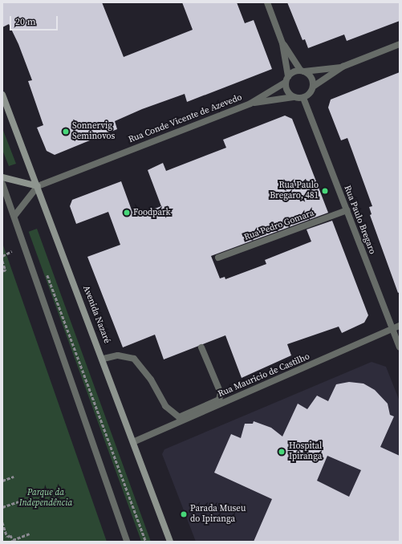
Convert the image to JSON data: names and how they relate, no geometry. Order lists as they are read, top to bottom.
{
  "streets": {
    "main road": ["Avenida Nazaré"],
    "street": [
      "Rua Conde Vicente de Azevedo",
      "Rua Paulo Bregaro",
      "Rua Pedro Gomara",
      "Rua Mauricio de Castilho"
    ]
  },
  "crossings": [
    ["Rua Conde Vicente de Azevedo", "Rua Paulo Bregaro"],
    ["Rua Conde Vicente de Azevedo", "Avenida Nazaré"],
    ["Rua Paulo Bregaro", "Rua Pedro Gomara"],
    ["Rua Paulo Bregaro", "Rua Mauricio de Castilho"],
    ["Avenida Nazaré", "Rua Mauricio de Castilho"]
  ],
  "parks": ["Parque da Independência"],
  "places": [
    "Sonnervig Seminovos",
    "Rua Paulo Bregaro, 481",
    "Foodpark",
    "Hospital Ipiranga",
    "Parada Museu do Ipiranga"
  ],
  "scale_bar": "20 m"
}
